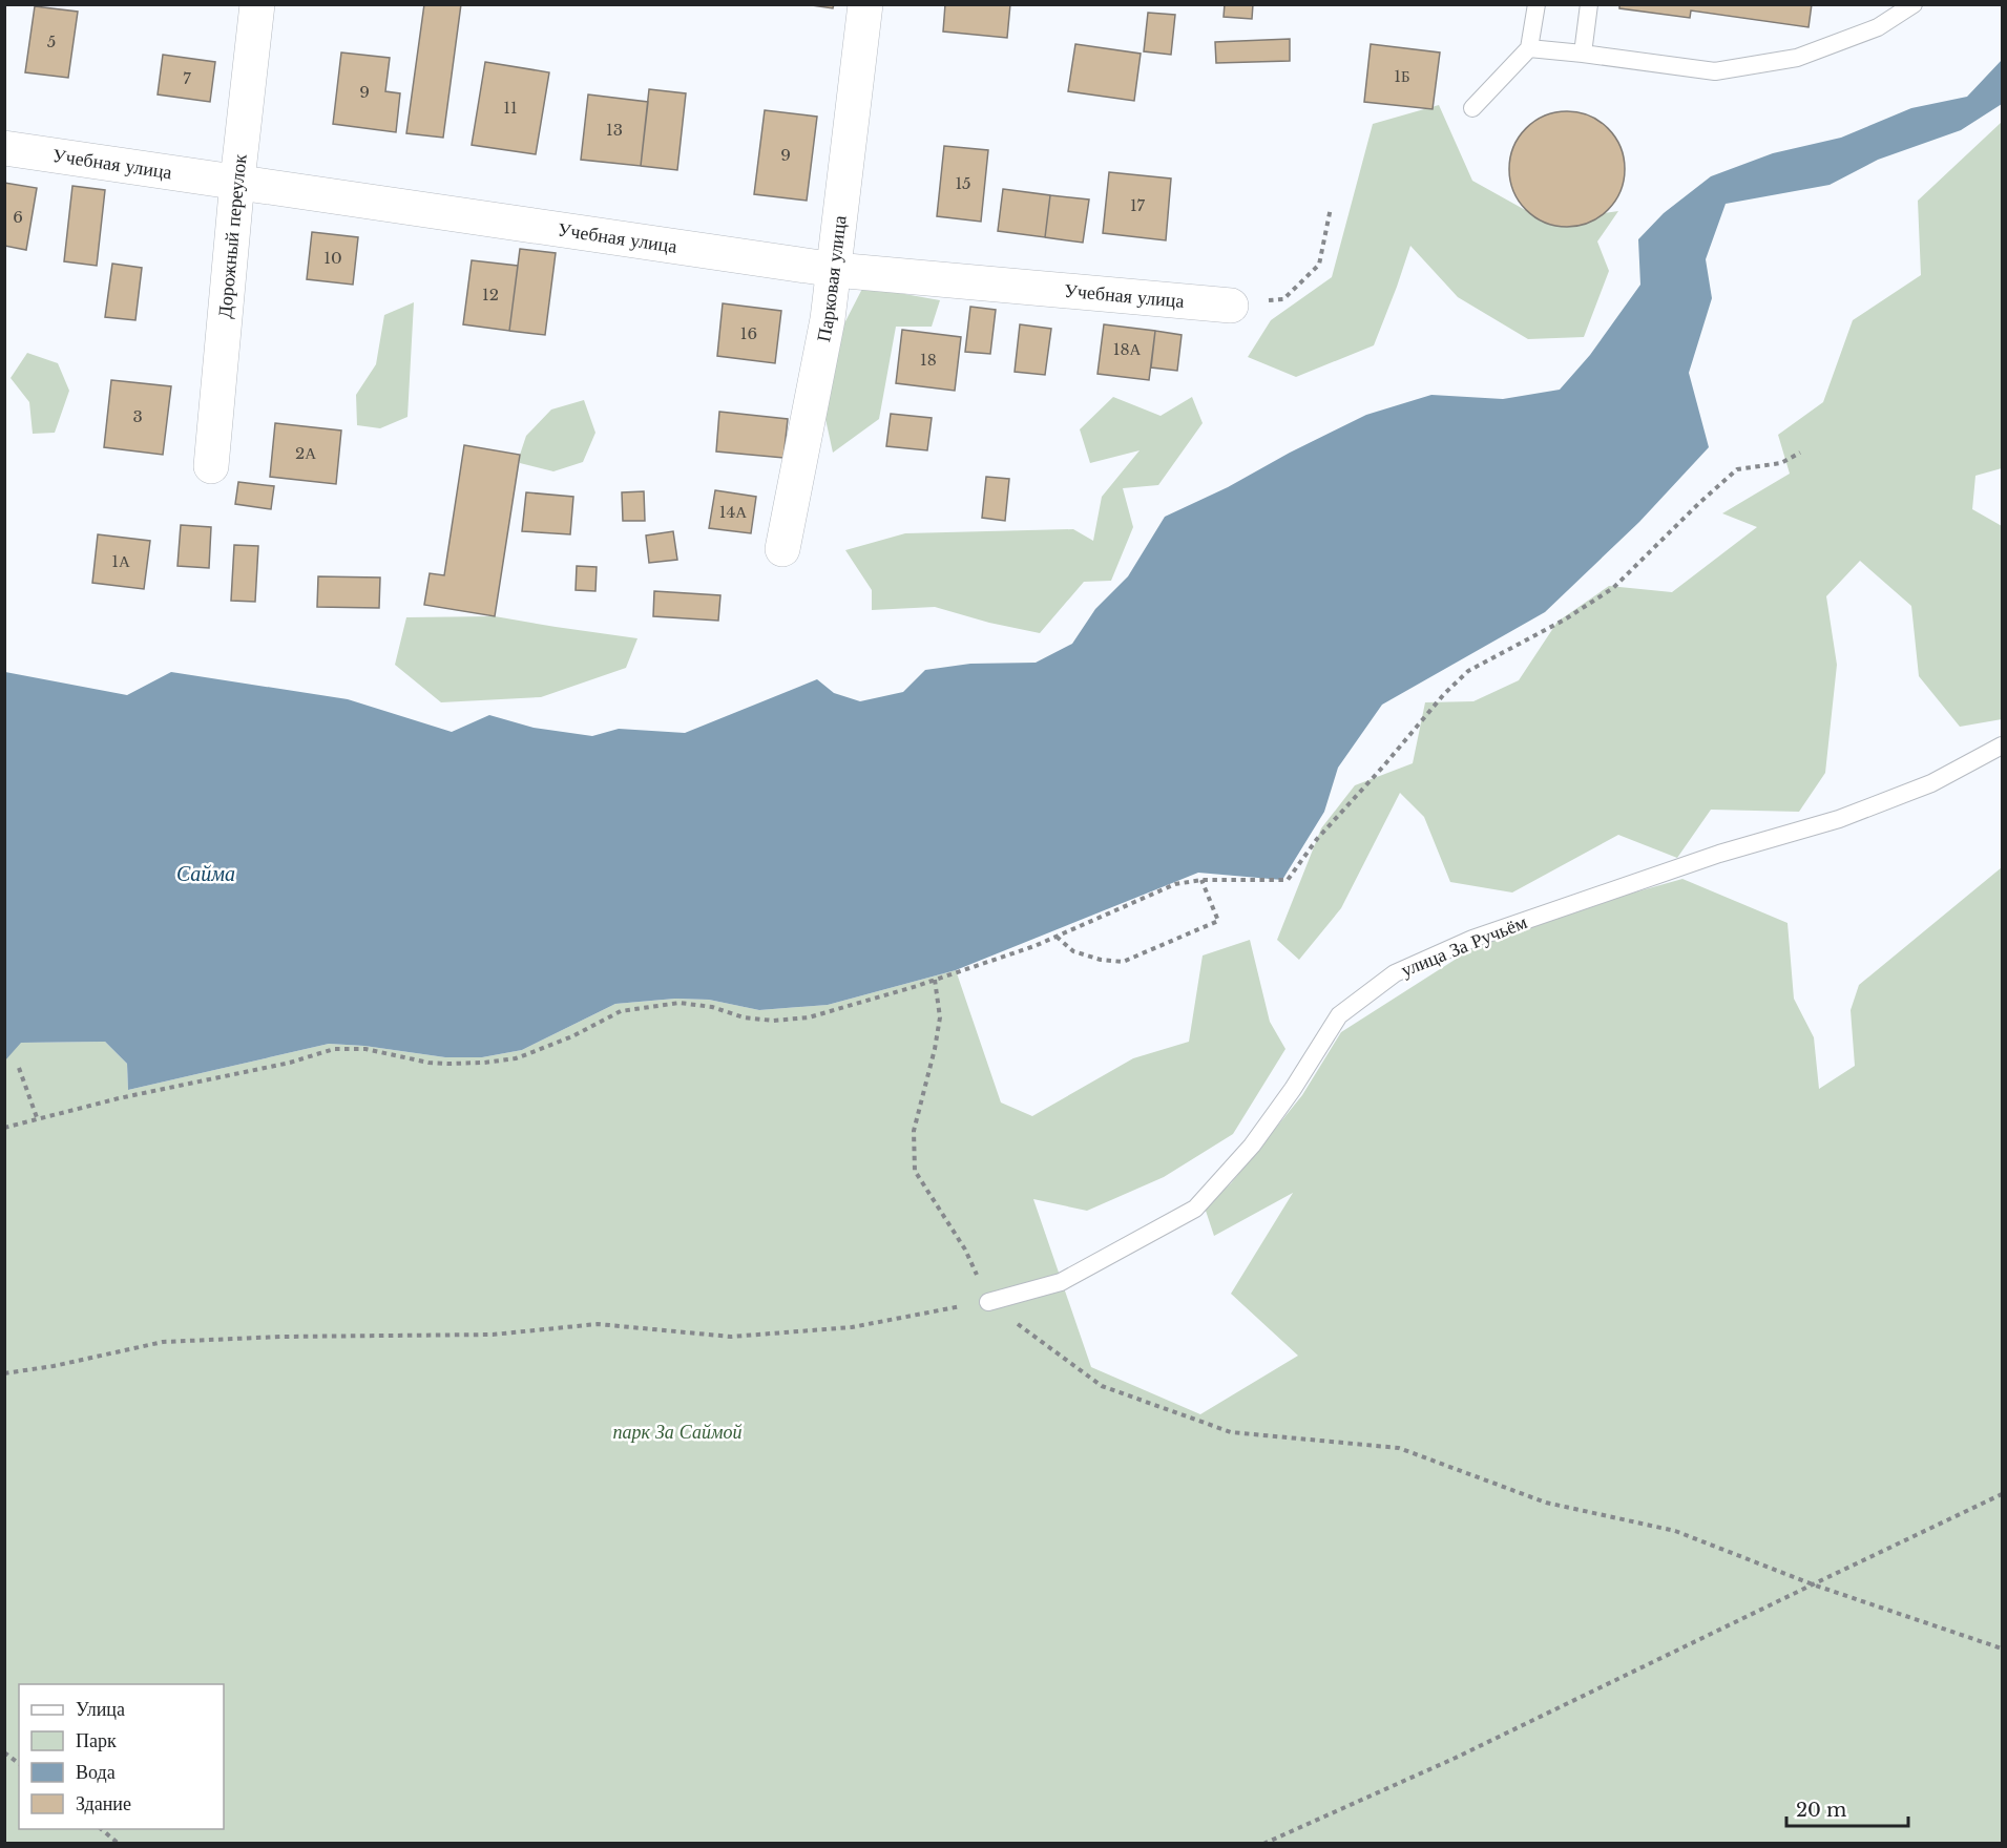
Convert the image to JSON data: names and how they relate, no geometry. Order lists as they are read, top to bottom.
{
  "streets": {
    "street": ["Учебная улица", "Дорожный переулок", "Парковая улица"],
    "lane": ["улица За Ручьём"]
  },
  "crossings": [
    ["Учебная улица", "Дорожный переулок"],
    ["Учебная улица", "Парковая улица"]
  ],
  "water": ["Сайма"],
  "parks": ["парк За Саймой"],
  "house_numbers": [
    "5",
    "1Б",
    "7",
    "9",
    "11",
    "13",
    "9",
    "15",
    "17",
    "6",
    "10",
    "12",
    "16",
    "18А",
    "18",
    "3",
    "2А",
    "14А",
    "1А"
  ],
  "legend": [
    "Улица",
    "Парк",
    "Вода",
    "Здание"
  ],
  "scale_bar": "20 m"
}
